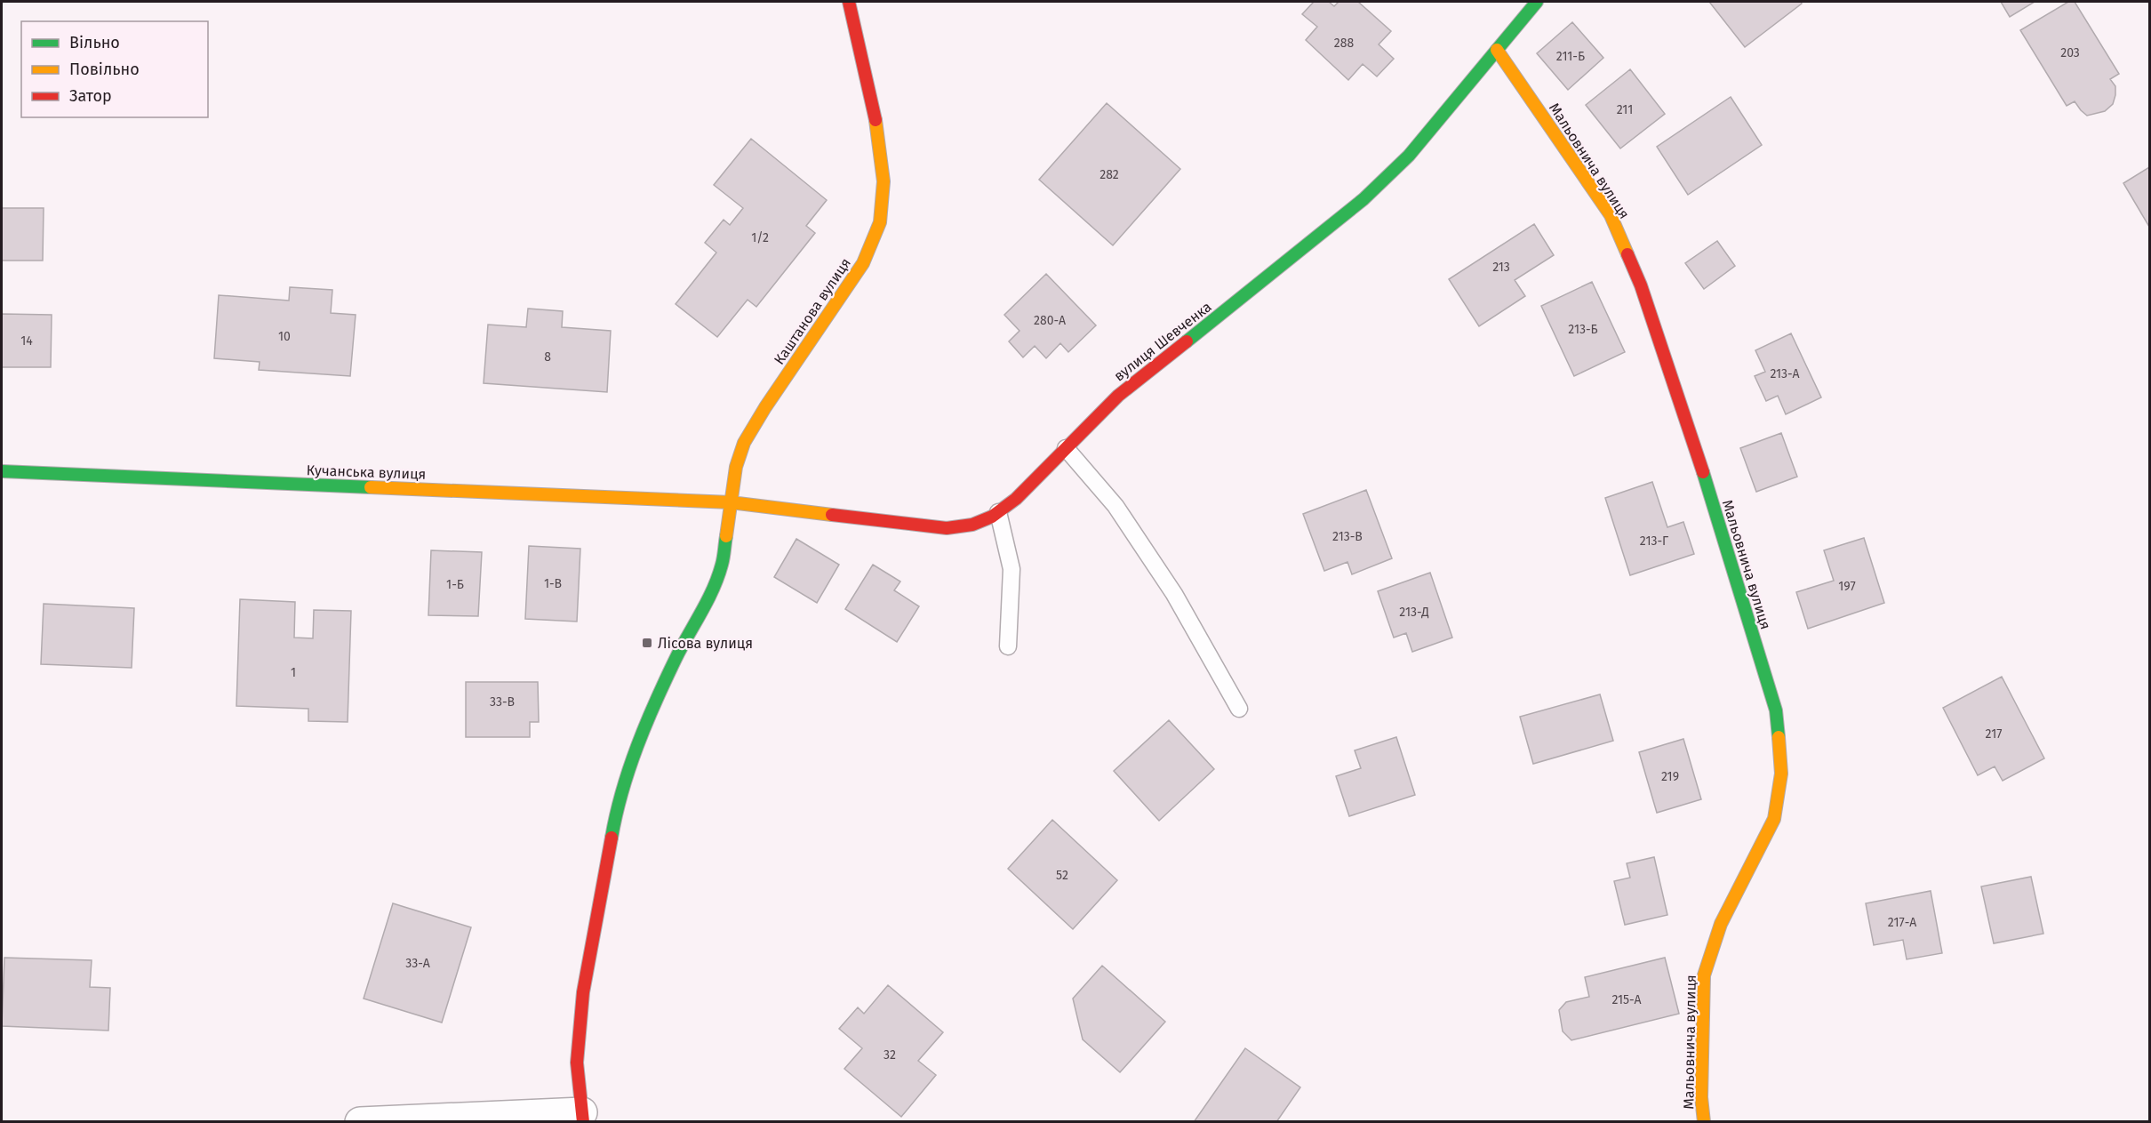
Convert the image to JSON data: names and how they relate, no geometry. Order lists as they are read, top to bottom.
{
  "streets": {
    "street": [
      "Мальовнича вулиця",
      "Каштанова вулиця",
      "вулиця Шевченка",
      "Кучанська вулиця"
    ]
  },
  "crossings": [
    ["Мальовнича вулиця", "вулиця Шевченка"],
    ["Каштанова вулиця", "вулиця Шевченка"],
    ["Каштанова вулиця", "Кучанська вулиця"],
    ["вулиця Шевченка", "Кучанська вулиця"]
  ],
  "places": {
    "transit": ["Лісова вулиця"]
  },
  "house_numbers": [
    "288",
    "203",
    "211-Б",
    "211",
    "282",
    "1/2",
    "213",
    "280-А",
    "213-Б",
    "10",
    "14",
    "8",
    "213-А",
    "213-В",
    "213-Г",
    "1-В",
    "1-Б",
    "197",
    "213-Д",
    "1",
    "33-В",
    "217",
    "219",
    "52",
    "217-А",
    "33-А",
    "215-А",
    "32"
  ],
  "legend": ["Вільно", "Повільно", "Затор"]
}
